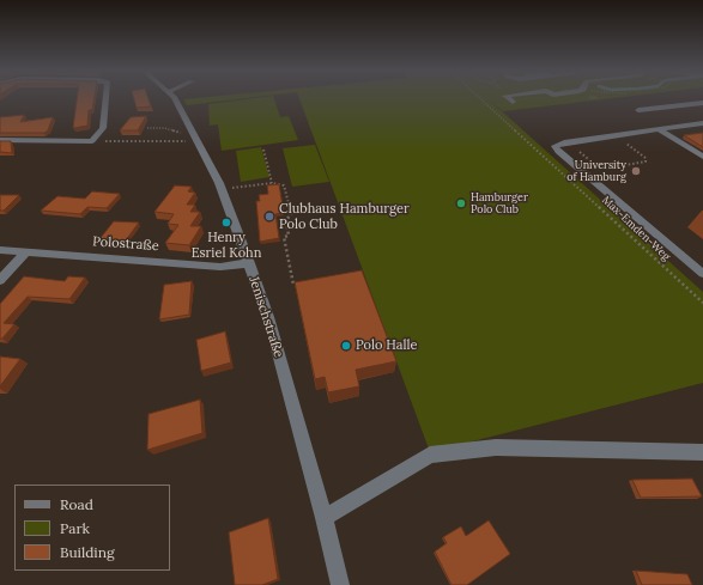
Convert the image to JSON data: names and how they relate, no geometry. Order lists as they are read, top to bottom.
{
  "streets": {
    "street": ["Polostraße", "Jenischstraße"],
    "path": ["Max-Emden-Weg"]
  },
  "crossings": [
    ["Polostraße", "Jenischstraße"]
  ],
  "places": [
    "University of Hamburg",
    "Hamburger Polo Club",
    "Clubhaus Hamburger Polo Club",
    "Henry Esriel Kohn",
    "Polo Halle"
  ],
  "legend": ["Road", "Park", "Building"]
}
